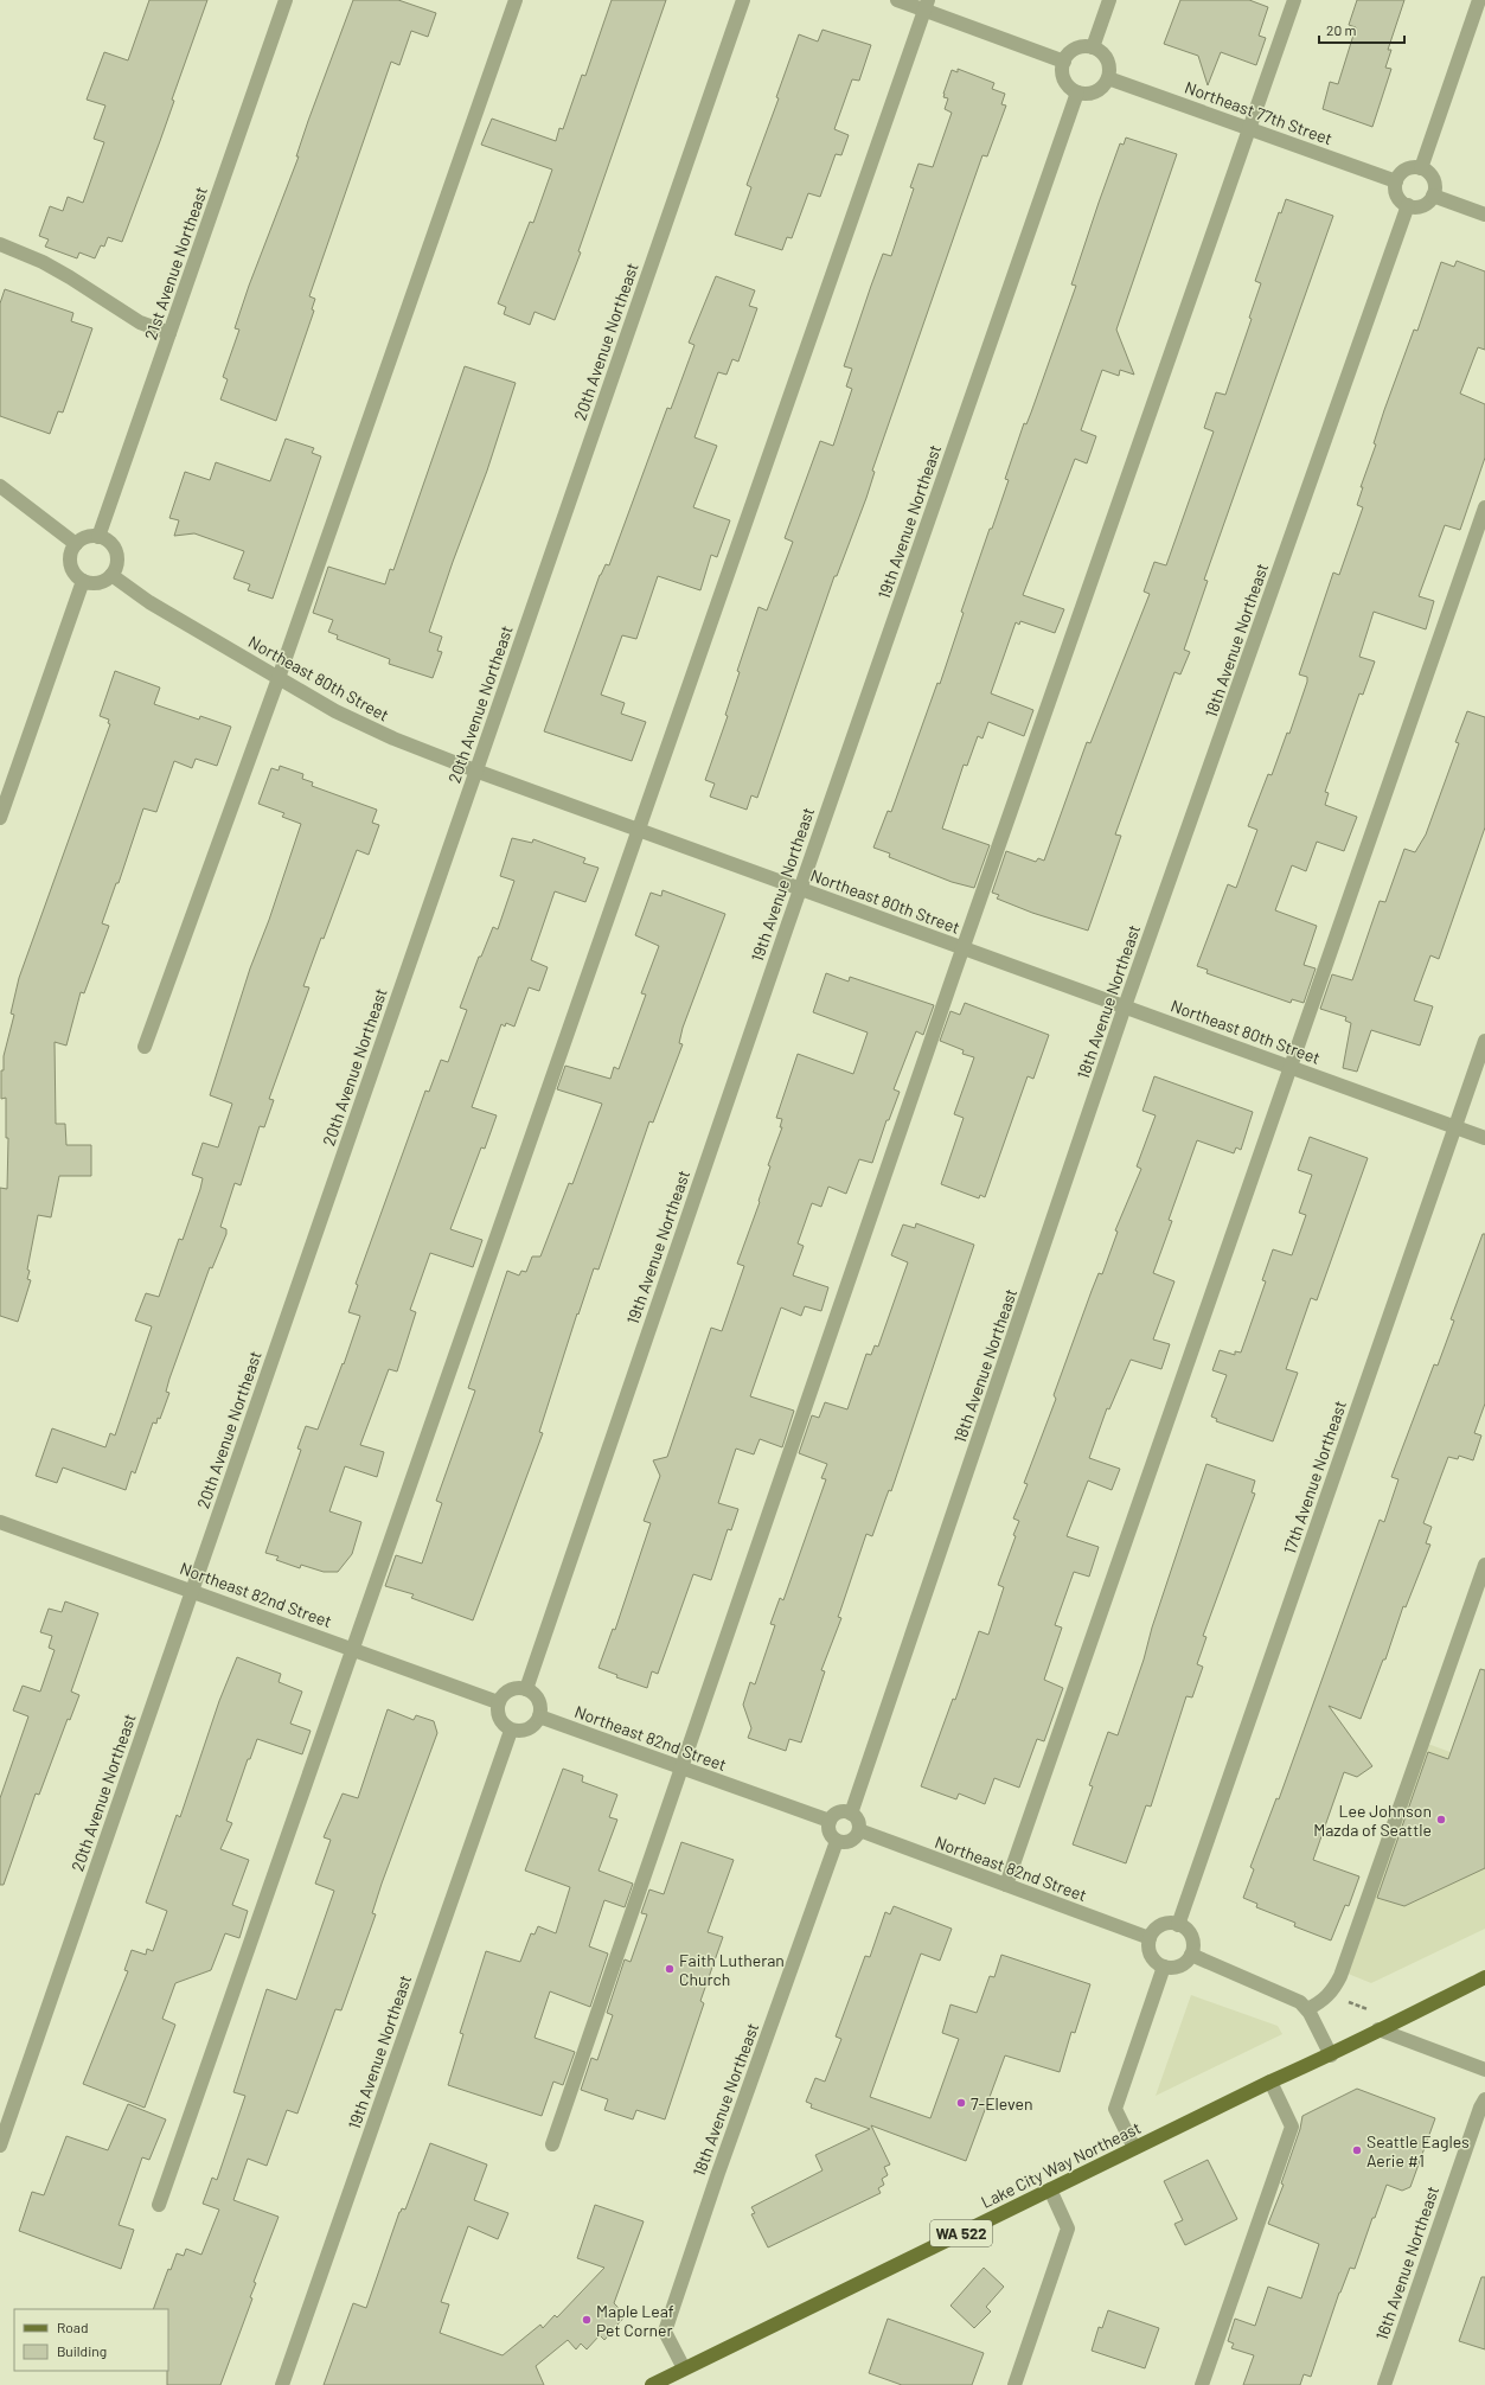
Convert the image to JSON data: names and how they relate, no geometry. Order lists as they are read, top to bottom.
{
  "streets": {
    "main road": ["Lake City Way Northeast", "WA 522"],
    "street": [
      "Northeast 77th Street",
      "21st Avenue Northeast",
      "20th Avenue Northeast",
      "19th Avenue Northeast",
      "18th Avenue Northeast",
      "Northeast 80th Street",
      "17th Avenue Northeast",
      "Northeast 82nd Street",
      "16th Avenue Northeast"
    ]
  },
  "crossings": [
    ["Northeast 77th Street", "19th Avenue Northeast"],
    ["Northeast 77th Street", "18th Avenue Northeast"],
    ["21st Avenue Northeast", "Northeast 80th Street"],
    ["20th Avenue Northeast", "Northeast 80th Street"],
    ["20th Avenue Northeast", "Northeast 82nd Street"],
    ["19th Avenue Northeast", "Northeast 80th Street"],
    ["19th Avenue Northeast", "Northeast 82nd Street"],
    ["18th Avenue Northeast", "Northeast 80th Street"],
    ["18th Avenue Northeast", "Northeast 82nd Street"],
    ["18th Avenue Northeast", "Lake City Way Northeast"],
    ["Northeast 80th Street", "17th Avenue Northeast"],
    ["17th Avenue Northeast", "Northeast 82nd Street"]
  ],
  "places": [
    "Lee Johnson Mazda of Seattle",
    "Faith Lutheran Church",
    "7-Eleven",
    "Seattle Eagles Aerie #1",
    "Maple Leaf Pet Corner"
  ],
  "legend": ["Road", "Building"],
  "scale_bar": "20 m"
}
